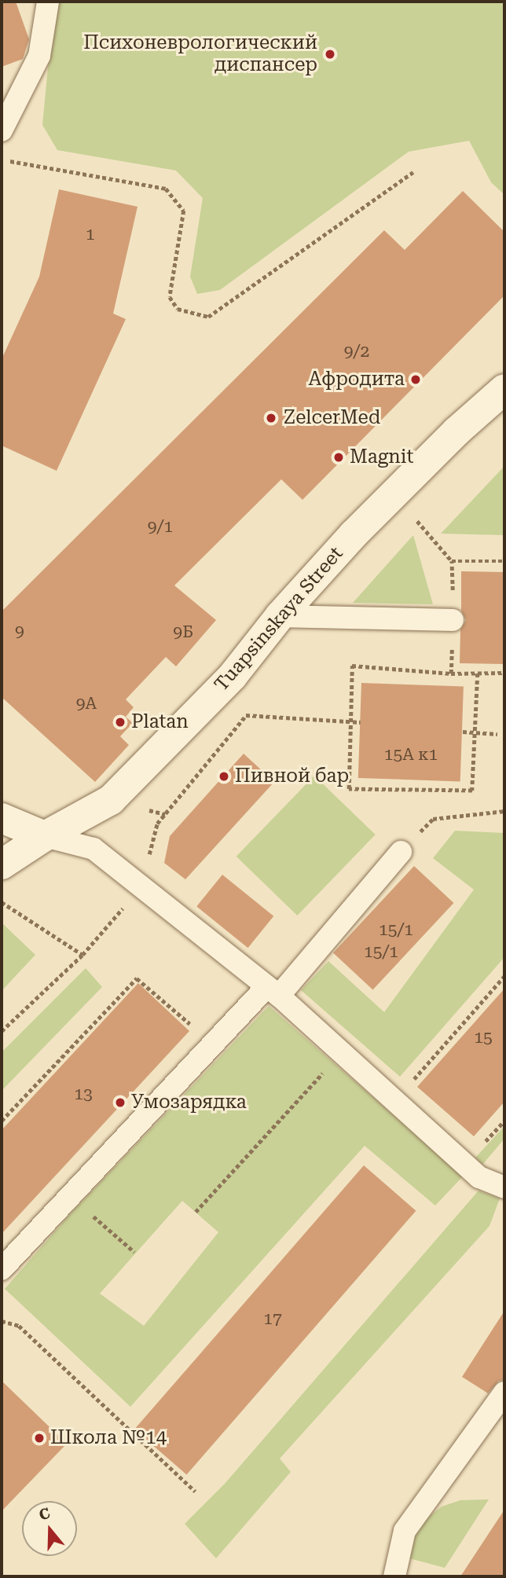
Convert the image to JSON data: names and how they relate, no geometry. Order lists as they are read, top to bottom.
{
  "streets": {
    "street": ["Tuapsinskaya Street"]
  },
  "places": [
    "Психоневрологический диспансер",
    "Афродита",
    "ZelcerMed",
    "Magnit",
    "Platan",
    "Пивной бар",
    "Умозарядка",
    "Школа №14"
  ],
  "house_numbers": [
    "1",
    "9/2",
    "9/1",
    "9",
    "9Б",
    "9А",
    "15А к1",
    "15/1",
    "15/1",
    "15",
    "13",
    "17"
  ],
  "north": "top"
}
